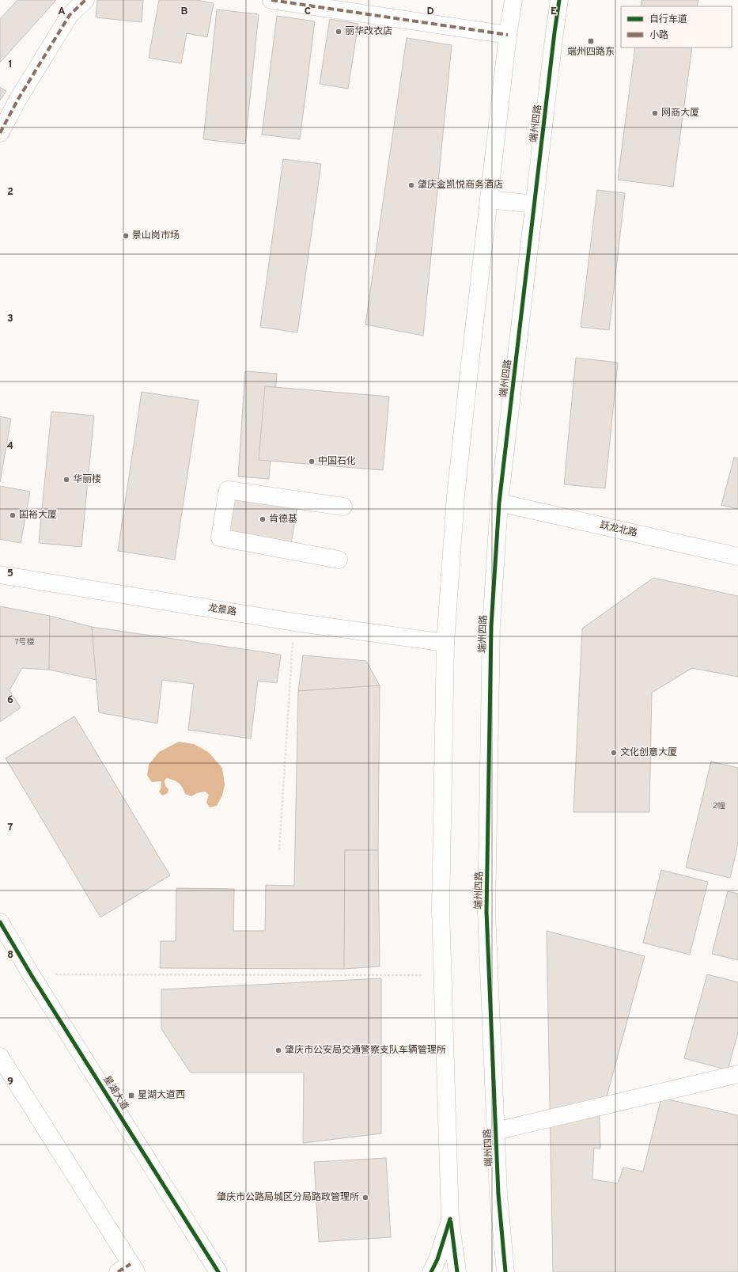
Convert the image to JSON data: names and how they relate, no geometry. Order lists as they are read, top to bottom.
{
  "streets": {
    "main road": [
      "端州四路",
      "跃龙北路",
      "龙景路",
      "星湖大道"
    ]
  },
  "crossings": [
    ["端州四路", "跃龙北路"]
  ],
  "places": {
    "other": [
      "丽华改衣店",
      "网商大厦",
      "肇庆金凯悦商务酒店",
      "景山岗市场",
      "中国石化",
      "华丽楼",
      "国裕大厦",
      "肯德基",
      "文化创意大厦",
      "肇庆市公安局交通警察支队车辆管理所",
      "肇庆市公路局城区分局路政管理所"
    ],
    "transit": ["端州四路东", "星湖大道西"]
  },
  "house_numbers": ["7号楼", "2幢"],
  "legend": ["自行车道", "小路"],
  "grid": {
    "columns": [
      "A",
      "B",
      "C",
      "D",
      "E"
    ],
    "rows": [
      "1",
      "2",
      "3",
      "4",
      "5",
      "6",
      "7",
      "8",
      "9"
    ]
  }
}
